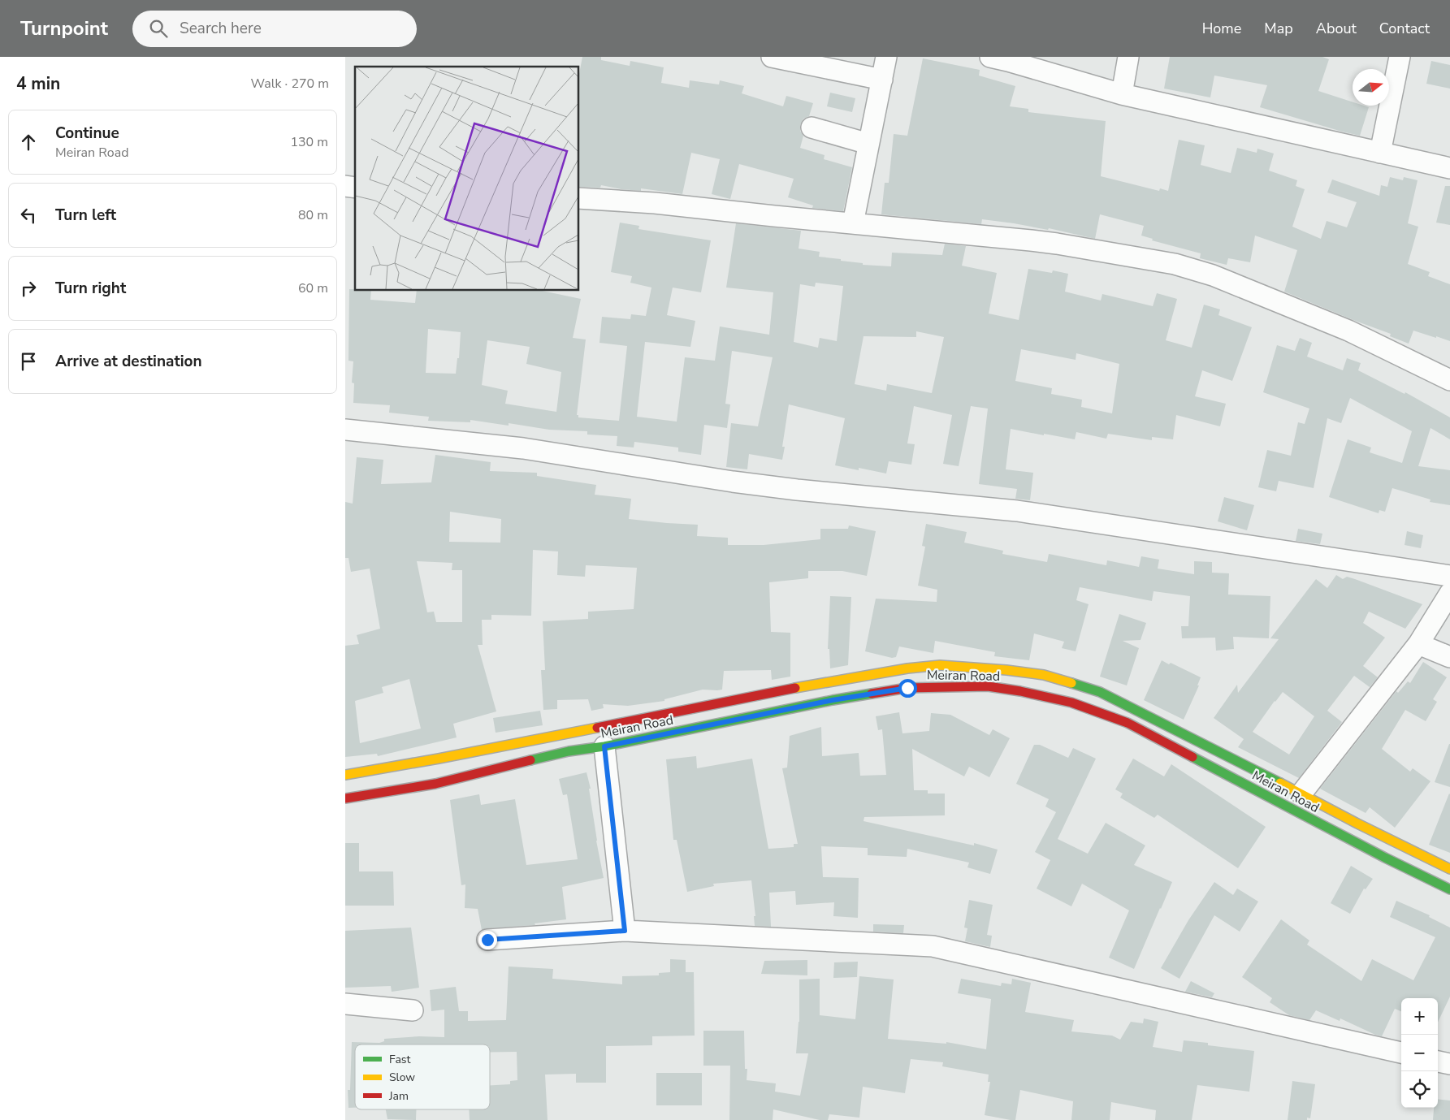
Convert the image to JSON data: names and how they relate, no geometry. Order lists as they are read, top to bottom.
{
  "streets": {
    "main road": ["Meiran Road"]
  },
  "legend": ["Fast", "Slow", "Jam"],
  "north": "right",
  "page": {
    "header": "Turnpoint",
    "search": "Search here",
    "nav": [
      "Home",
      "Map",
      "About",
      "Contact"
    ],
    "heading": ["4 min", "Walk · 270 m"],
    "list": [
      ["Continue", "Meiran Road", "130 m"],
      ["Turn left", "80 m"],
      ["Turn right", "60 m"],
      "Arrive at destination"
    ],
    "map_buttons": ["+", "−"]
  }
}
